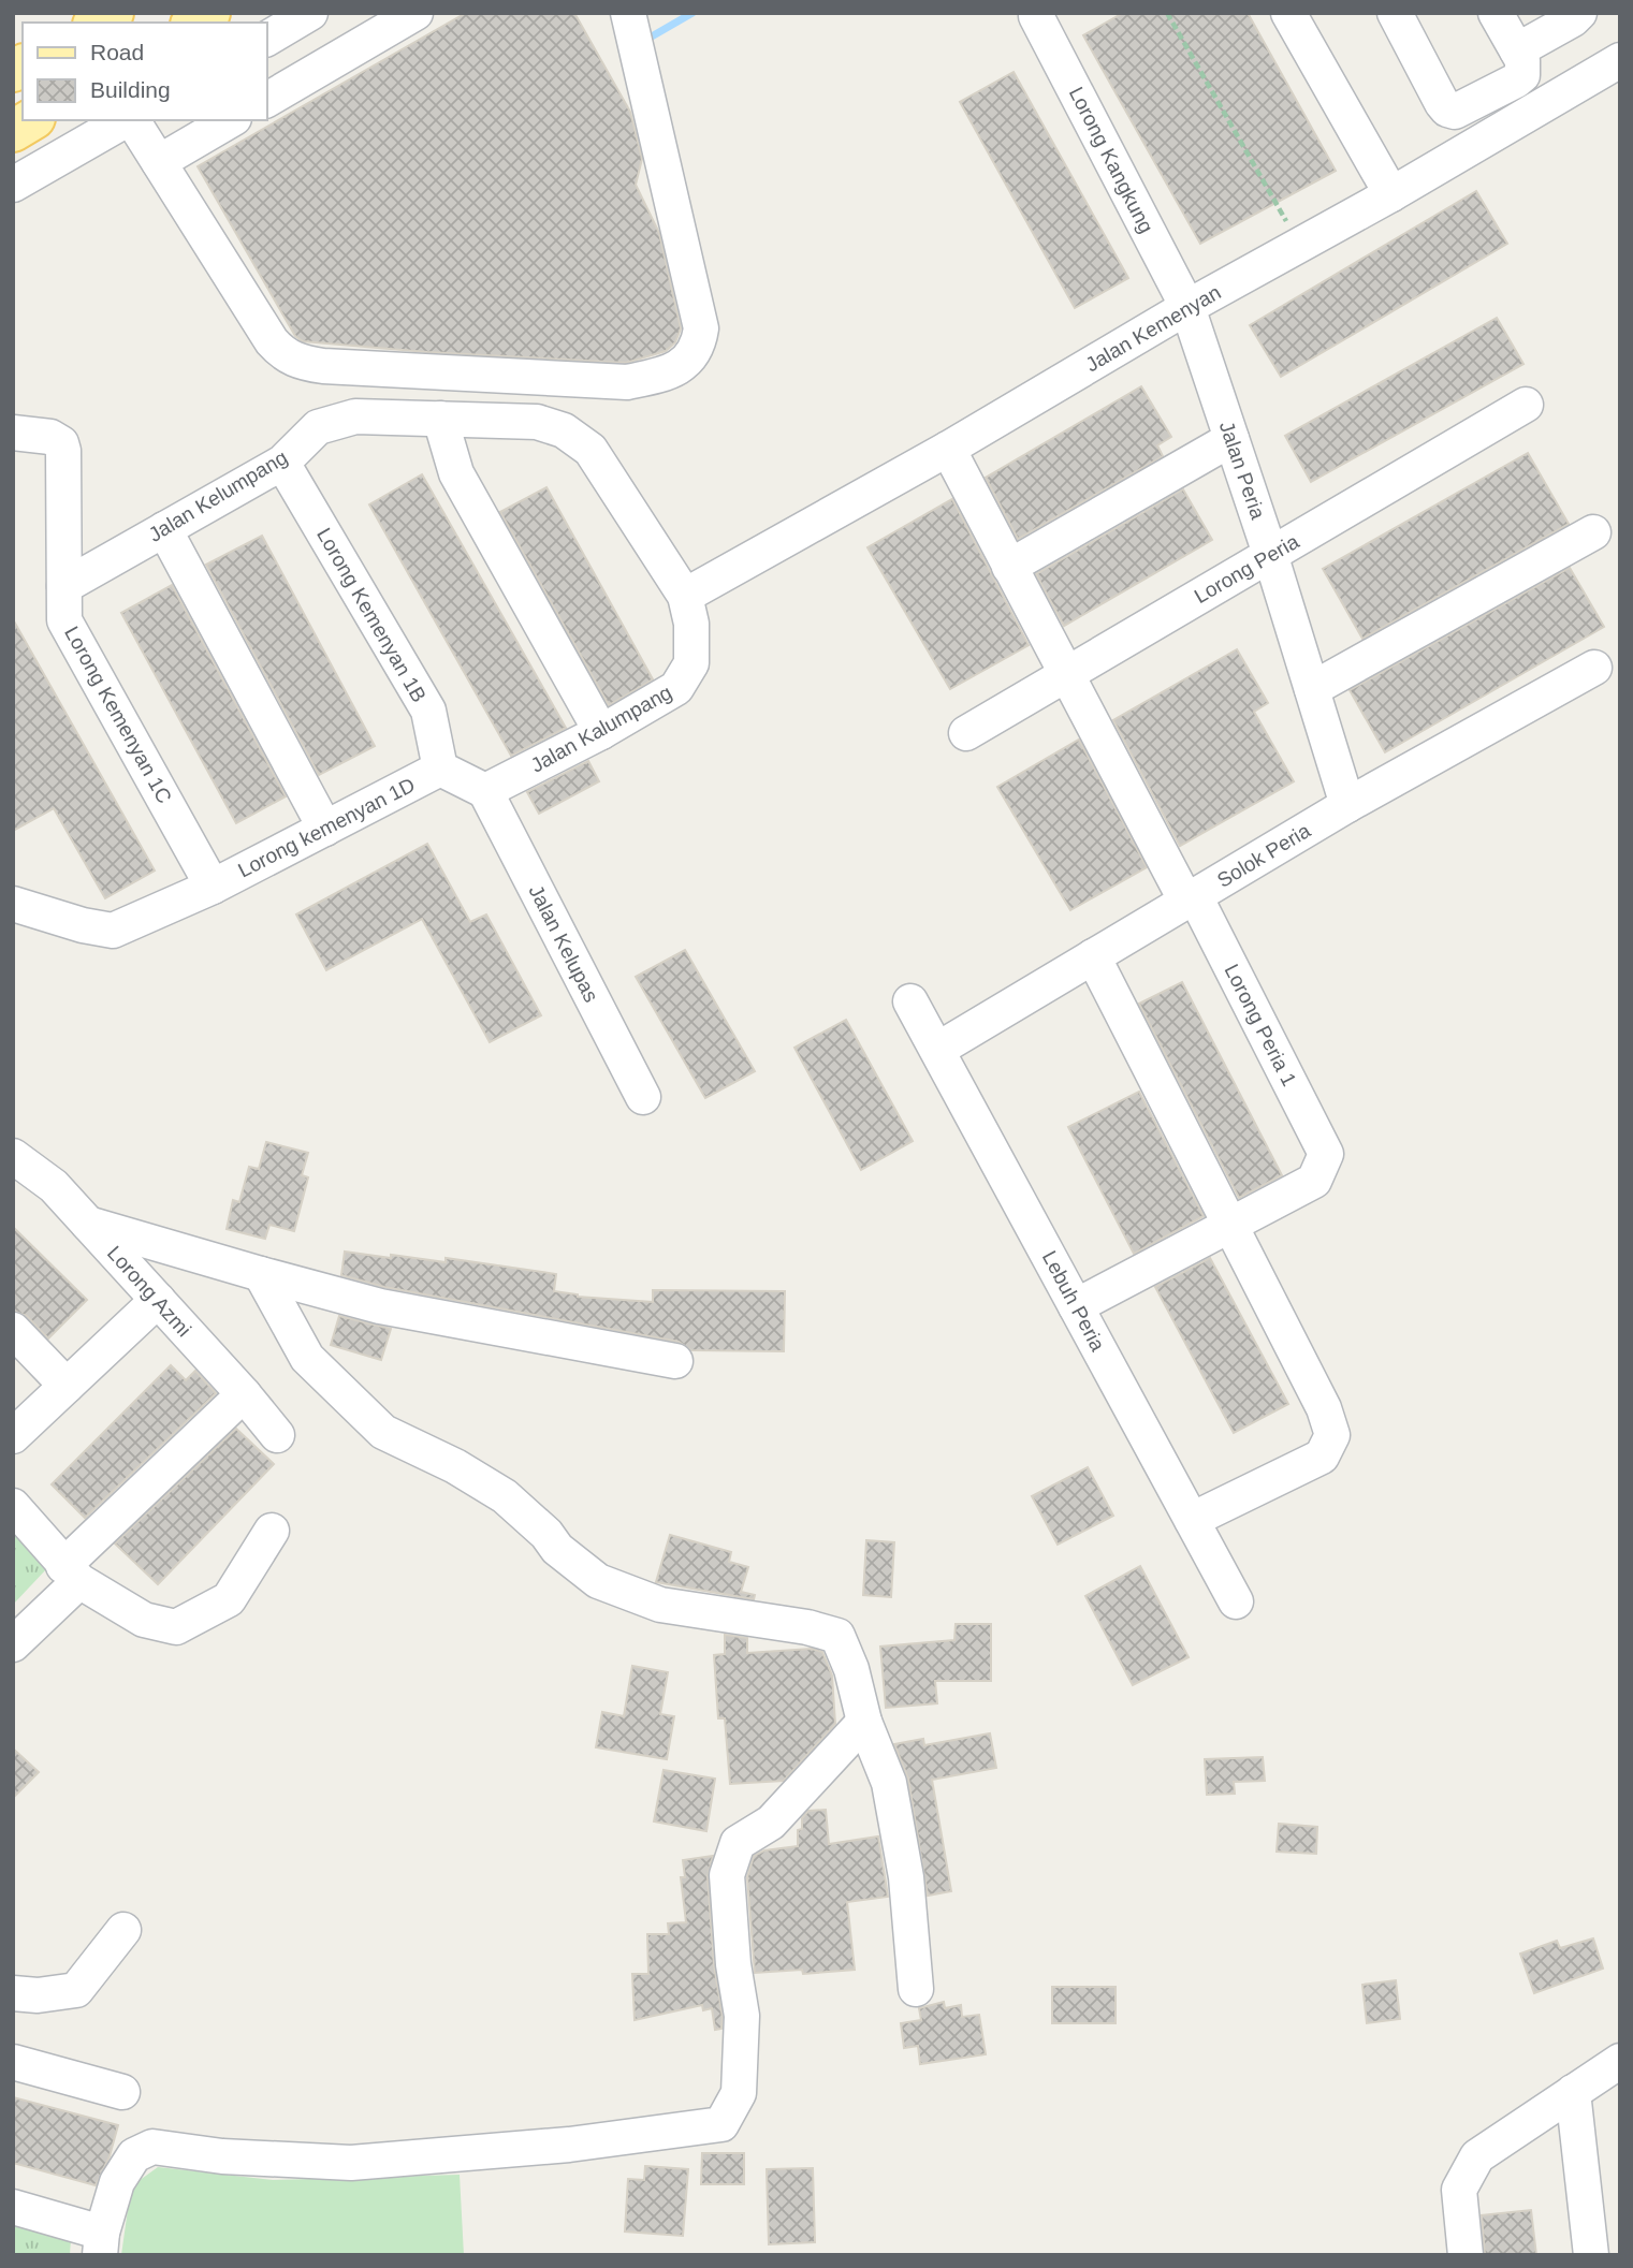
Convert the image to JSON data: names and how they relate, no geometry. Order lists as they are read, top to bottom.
{
  "streets": {
    "street": [
      "Lorong Kangkung",
      "Jalan Kemenyan",
      "Jalan Peria",
      "Jalan Kelumpang",
      "Lorong Peria",
      "Lorong Kemenyan 1B",
      "Lorong Kemenyan 1C",
      "Jalan Kalumpang",
      "Lorong kemenyan 1D",
      "Solok Peria",
      "Jalan Kelupas",
      "Lorong Peria 1",
      "Lorong Azmi",
      "Lebuh Peria"
    ]
  },
  "crossings": [
    ["Lorong Kangkung", "Jalan Kemenyan"],
    ["Lorong Kangkung", "Jalan Peria"],
    ["Jalan Kemenyan", "Jalan Peria"],
    ["Jalan Kemenyan", "Jalan Kalumpang"],
    ["Jalan Kemenyan", "Lorong Peria 1"],
    ["Jalan Peria", "Lorong Peria"],
    ["Jalan Peria", "Solok Peria"],
    ["Jalan Kelumpang", "Lorong Kemenyan 1B"],
    ["Jalan Kelumpang", "Lorong Kemenyan 1C"],
    ["Jalan Kelumpang", "Jalan Kalumpang"],
    ["Lorong Peria", "Lorong Peria 1"],
    ["Lorong Kemenyan 1B", "Lorong kemenyan 1D"],
    ["Lorong Kemenyan 1C", "Lorong kemenyan 1D"],
    ["Jalan Kalumpang", "Jalan Kelupas"],
    ["Solok Peria", "Lorong Peria 1"],
    ["Solok Peria", "Lebuh Peria"]
  ],
  "legend": ["Road", "Building"]
}
